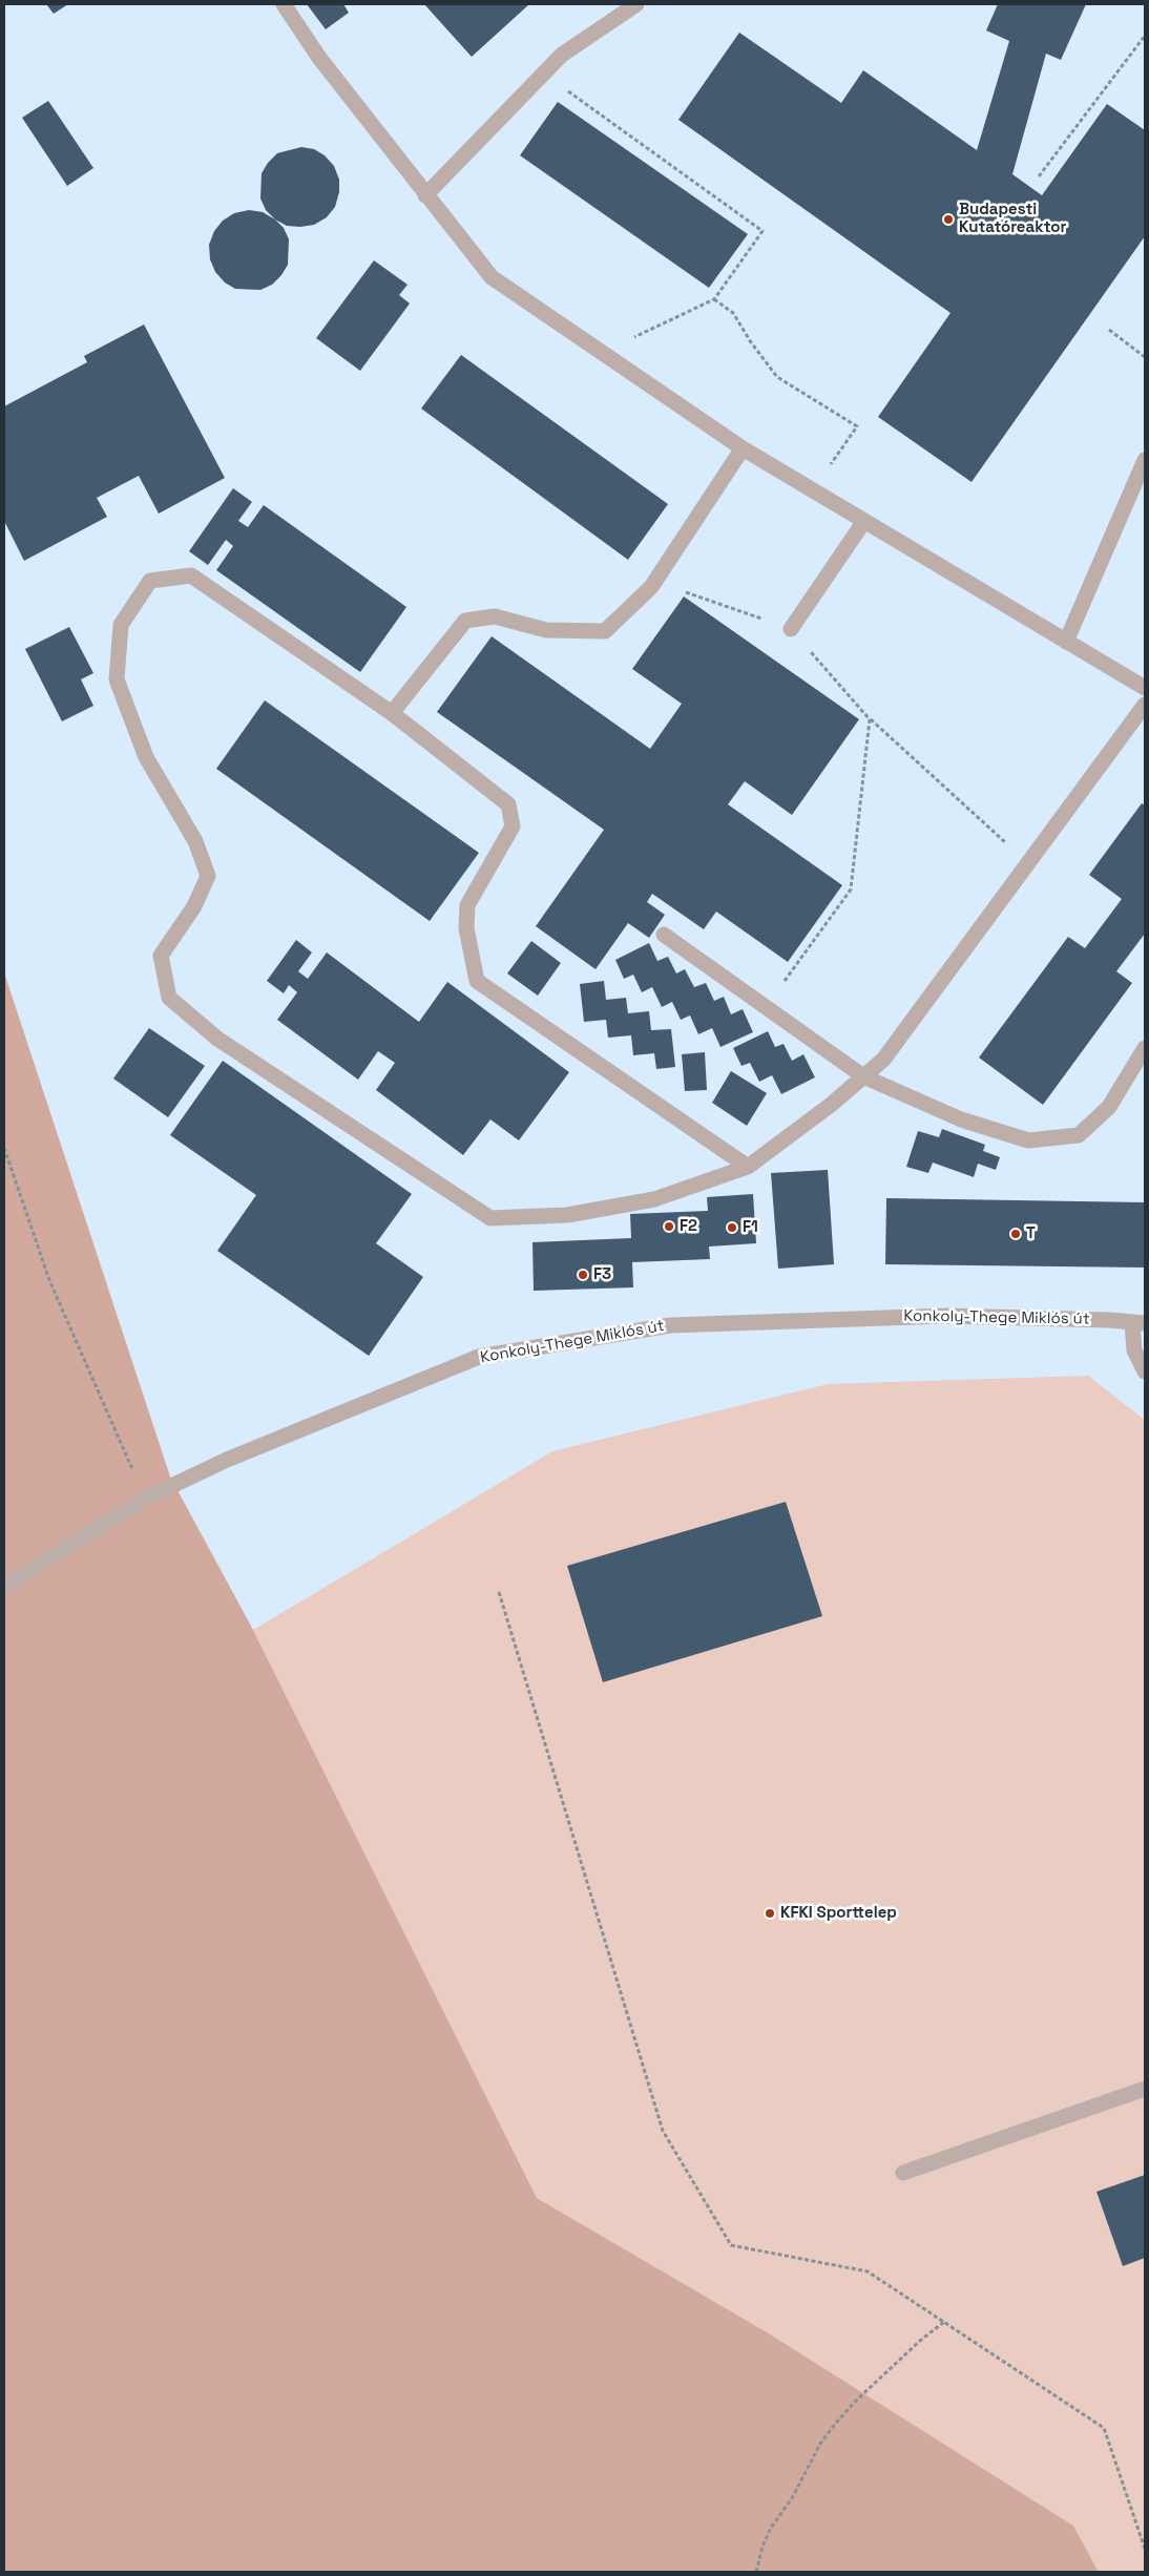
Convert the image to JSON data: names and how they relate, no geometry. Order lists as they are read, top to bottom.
{
  "streets": {
    "street": ["Konkoly-Thege Miklós út"]
  },
  "places": [
    "Budapesti Kutatóreaktor",
    "F2",
    "F1",
    "T",
    "F3",
    "KFKI Sporttelep"
  ]
}
